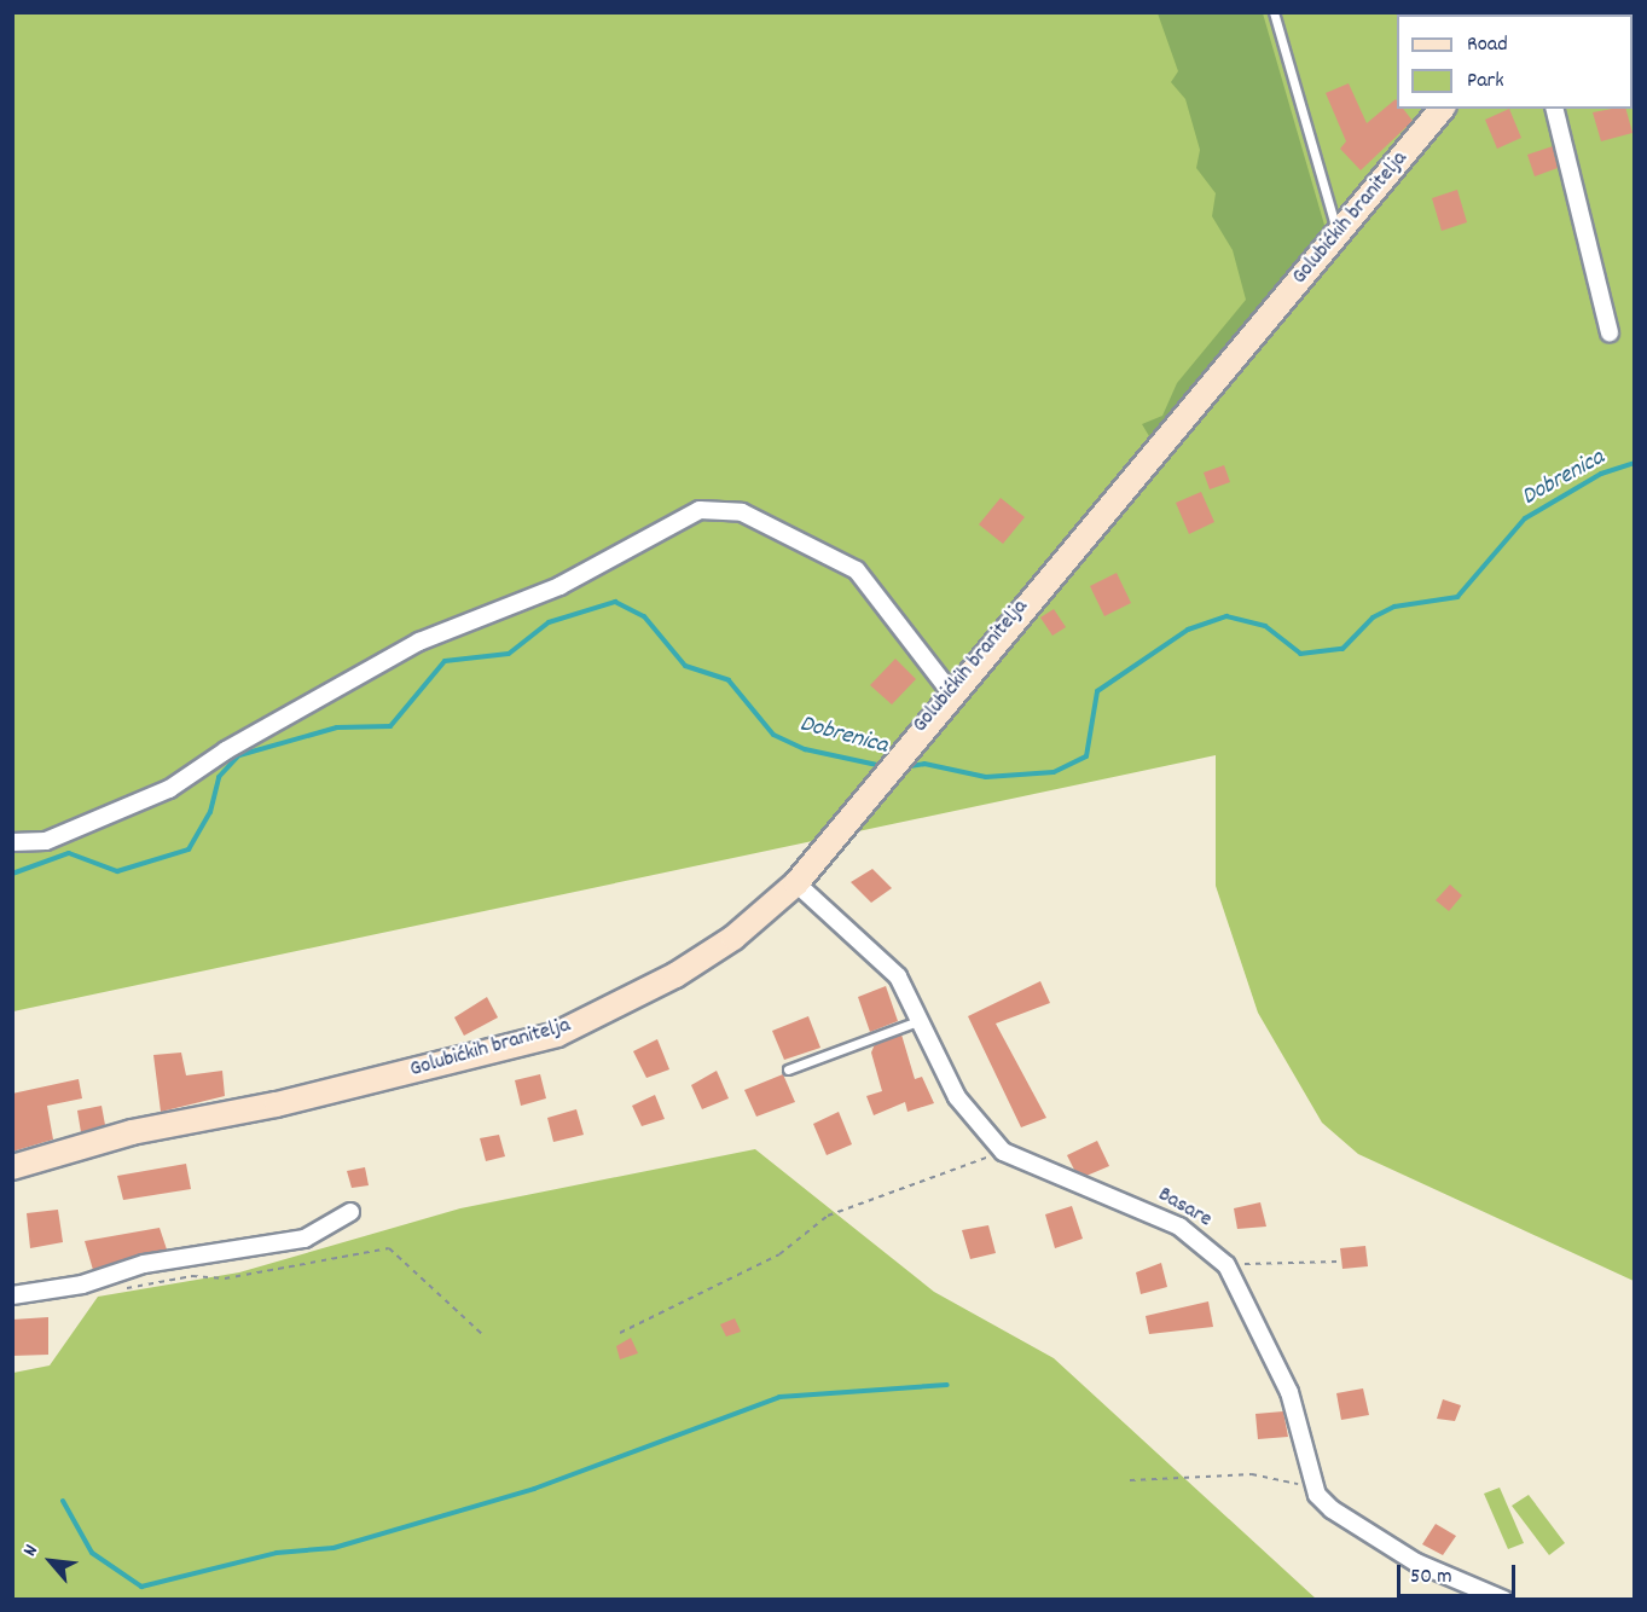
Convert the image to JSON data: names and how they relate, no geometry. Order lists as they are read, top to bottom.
{
  "streets": {
    "street": ["Golubićkih branitelja", "Basare"]
  },
  "crossings": [
    ["Golubićkih branitelja", "Basare"]
  ],
  "water": ["Dobrenica"],
  "legend": ["Road", "Park"],
  "scale_bar": "50 m",
  "north": "top left"
}
